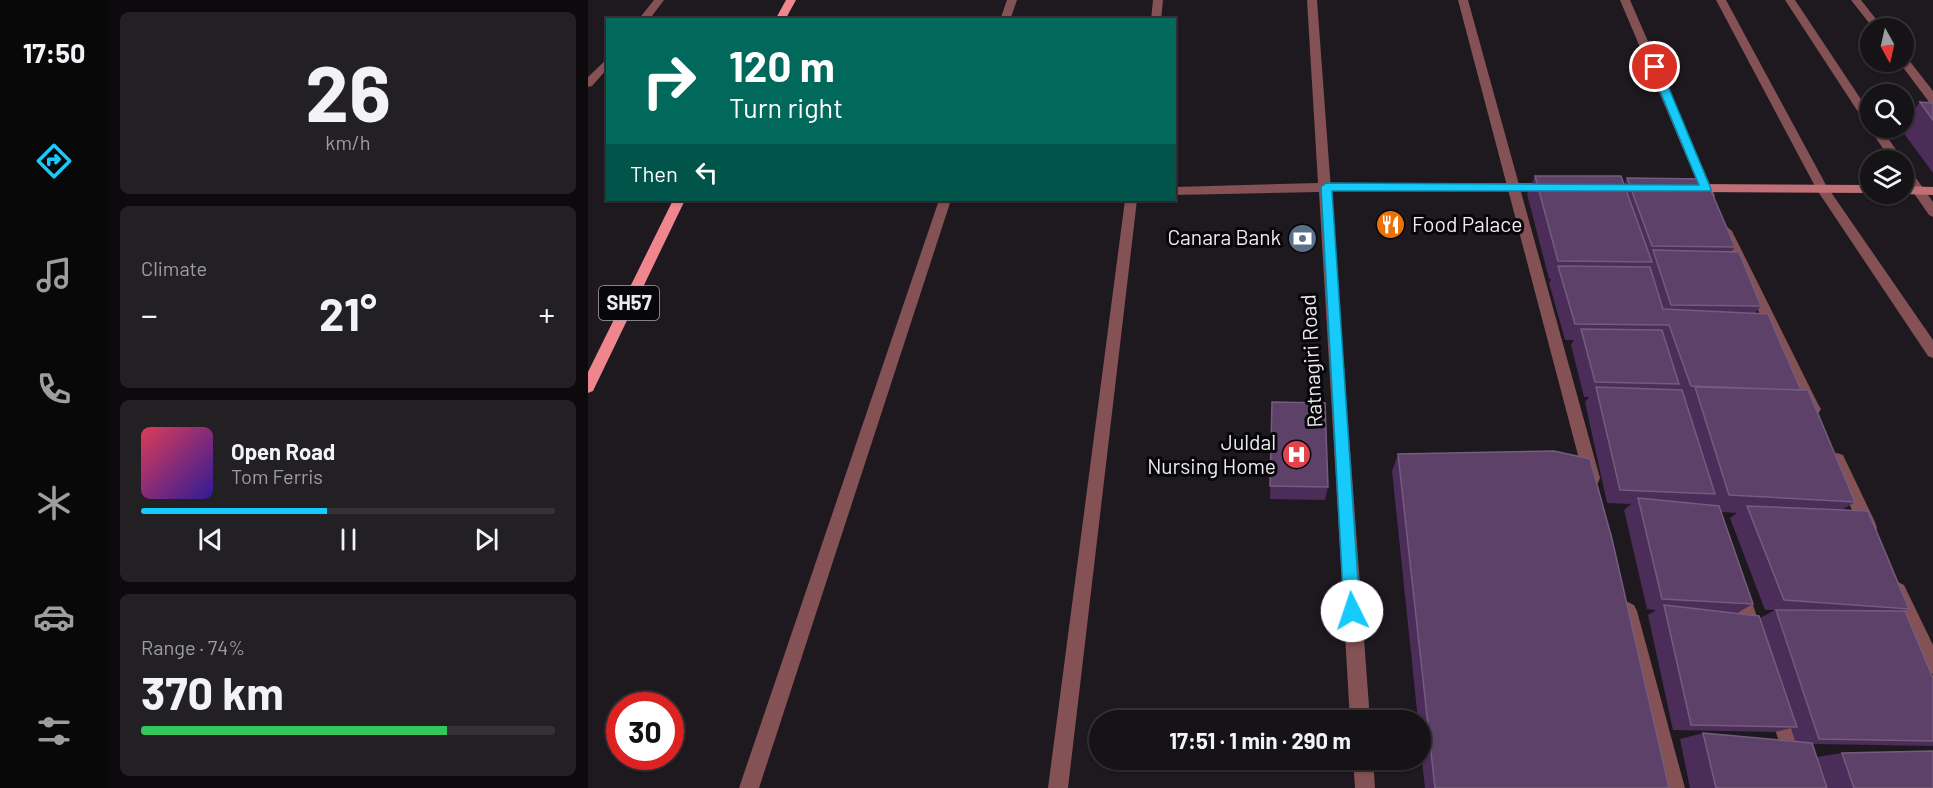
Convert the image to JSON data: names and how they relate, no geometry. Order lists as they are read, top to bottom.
{
  "streets": {
    "main road": ["SH57"],
    "street": ["Ratnagiri Road"]
  },
  "places": {
    "restaurant": ["Food Palace"],
    "bank": ["Canara Bank"],
    "hospital": ["Juldal Nursing Home"]
  },
  "north": "bottom",
  "page": {
    "tabs": "17:50",
    "tile": [
      ["26", "km/h"],
      "Climate",
      ["Range · 74%", "370 km"]
    ],
    "turn": ["120 m", "Turn right"],
    "then": "Then",
    "heat": ["−", "21°", "+"],
    "song": ["Open Road", "Tom Ferris"],
    "limit": "30",
    "trip": "17:51 · 1 min · 290 m"
  }
}
